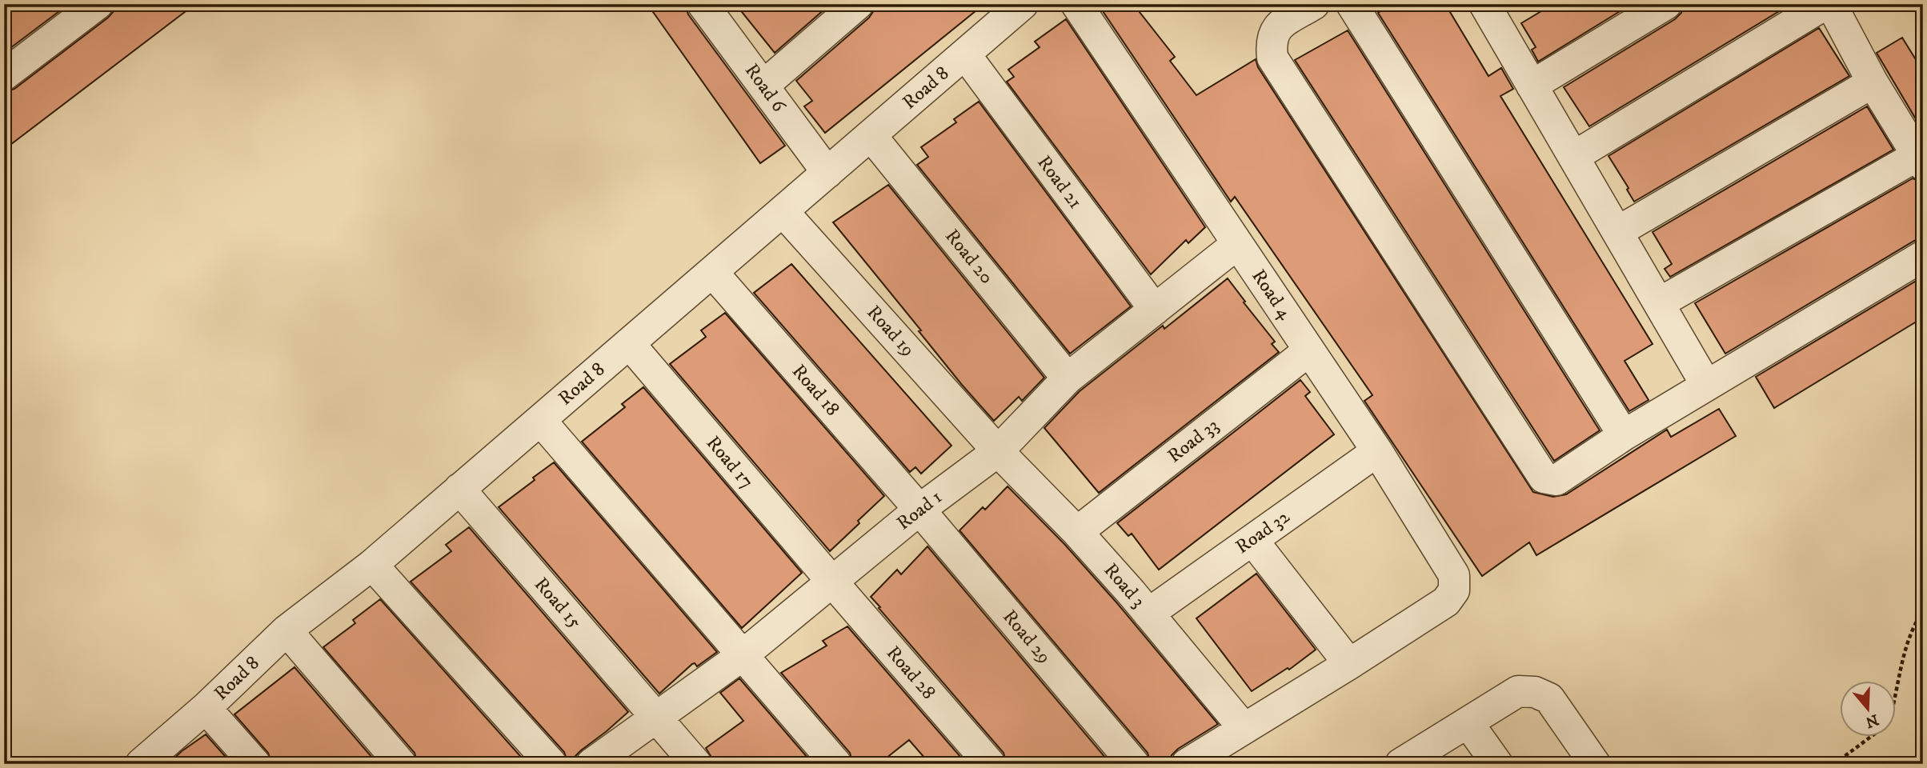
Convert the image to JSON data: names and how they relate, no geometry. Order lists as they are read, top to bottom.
{
  "streets": {
    "street": [
      "Road 6",
      "Road 8",
      "Road 21",
      "Road 20",
      "Road 4",
      "Road 19",
      "Road 18",
      "Road 33",
      "Road 17",
      "Road 1",
      "Road 32",
      "Road 3",
      "Road 15",
      "Road 29",
      "Road 28"
    ]
  },
  "crossings": [
    ["Road 6", "Road 8"],
    ["Road 8", "Road 21"],
    ["Road 8", "Road 20"],
    ["Road 8", "Road 19"],
    ["Road 8", "Road 18"],
    ["Road 8", "Road 17"],
    ["Road 8", "Road 15"],
    ["Road 21", "Road 1"],
    ["Road 20", "Road 1"],
    ["Road 4", "Road 33"],
    ["Road 4", "Road 1"],
    ["Road 4", "Road 32"],
    ["Road 19", "Road 1"],
    ["Road 19", "Road 3"],
    ["Road 18", "Road 1"],
    ["Road 18", "Road 29"],
    ["Road 33", "Road 3"],
    ["Road 17", "Road 1"],
    ["Road 17", "Road 28"],
    ["Road 1", "Road 3"],
    ["Road 1", "Road 15"],
    ["Road 1", "Road 29"],
    ["Road 1", "Road 28"],
    ["Road 32", "Road 3"]
  ],
  "north": "bottom"
}
